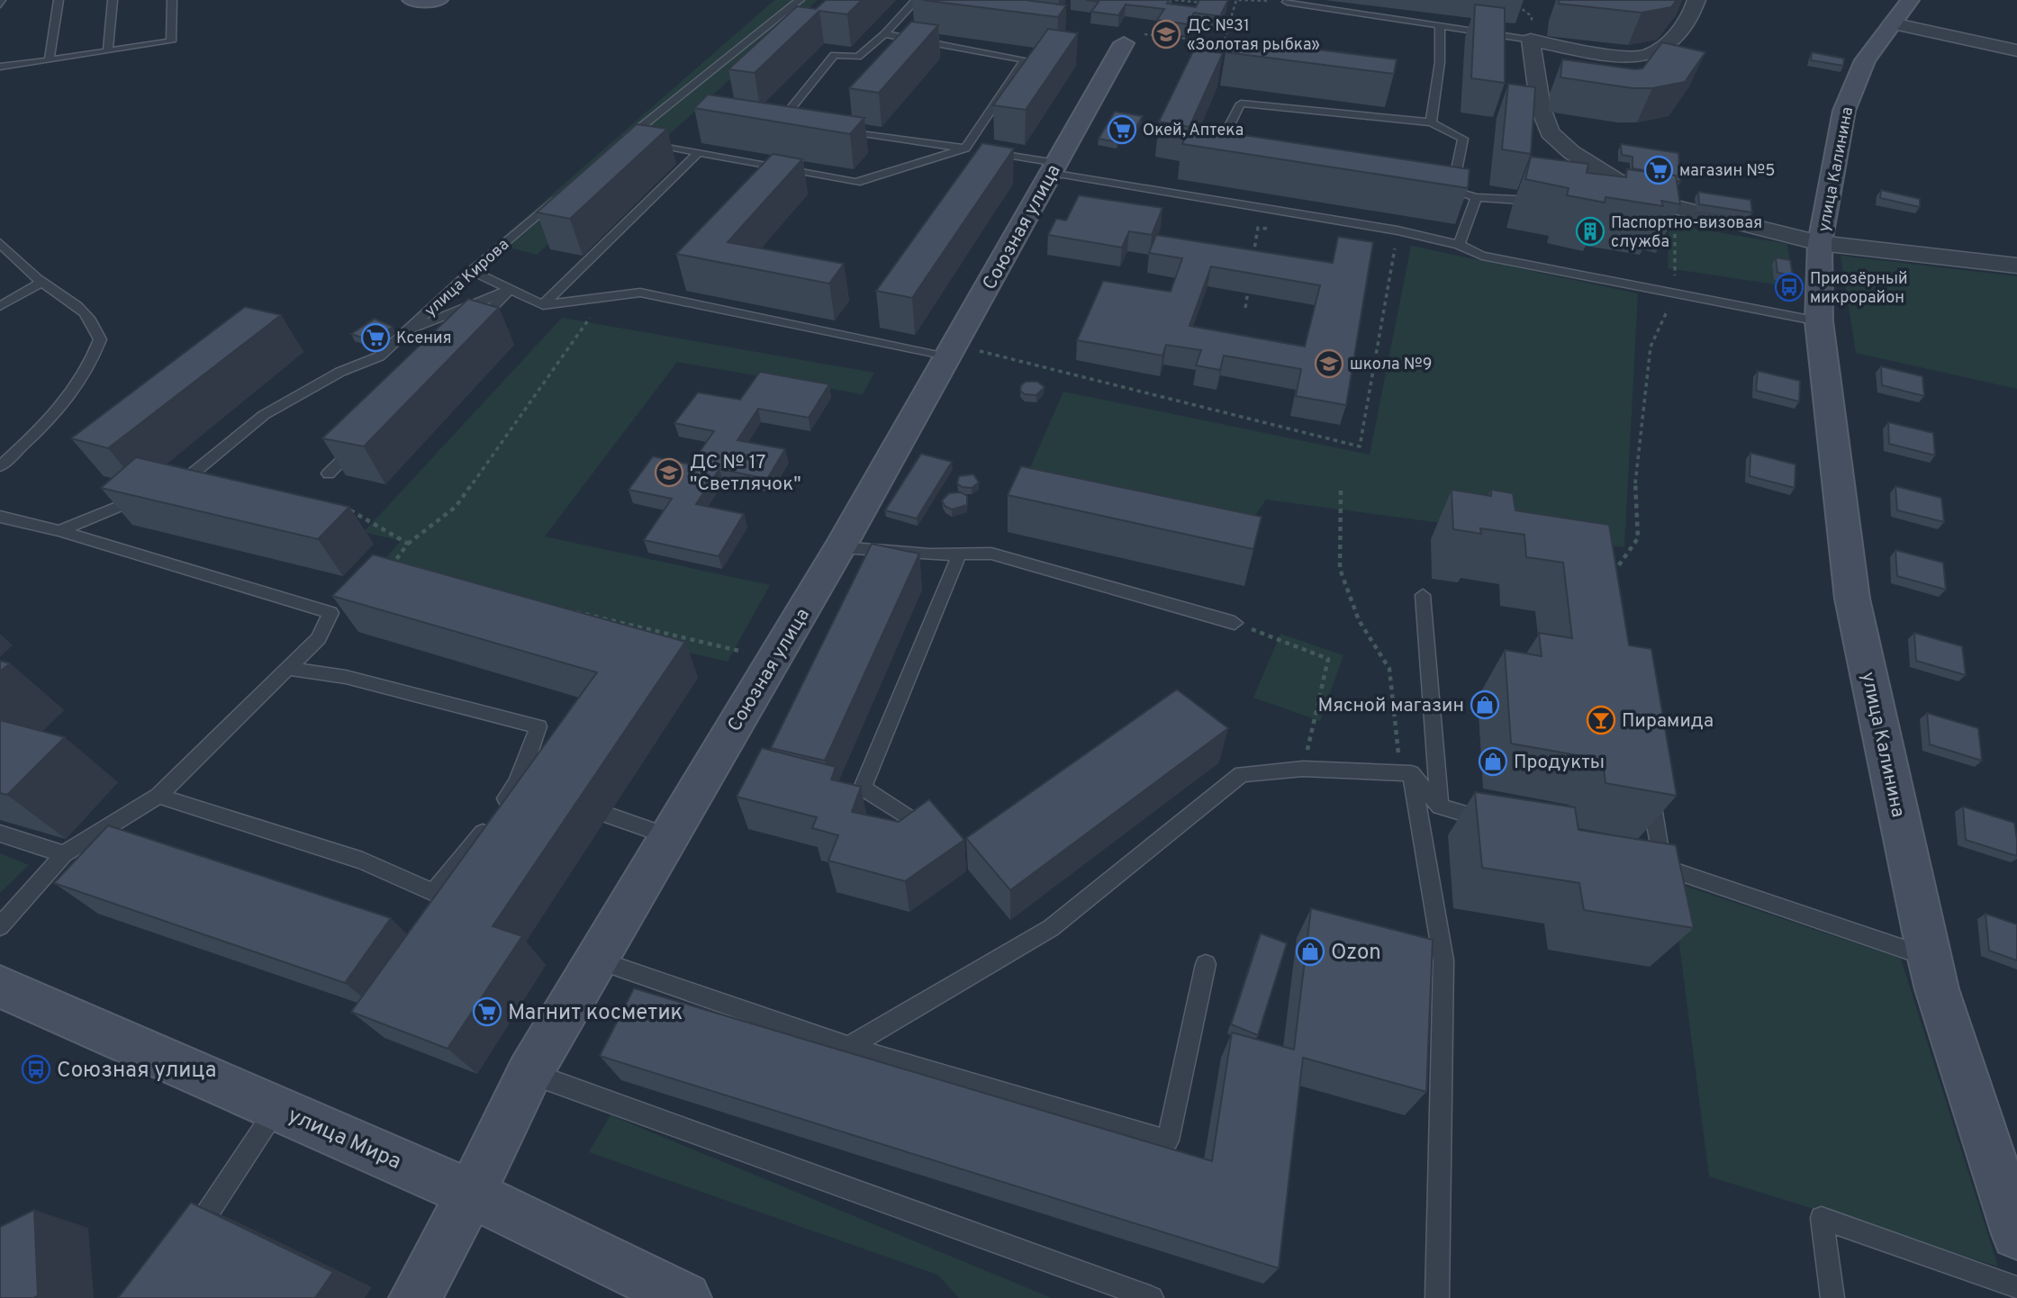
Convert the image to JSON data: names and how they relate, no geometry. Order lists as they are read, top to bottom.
{
  "streets": {
    "main road": ["улица Калинина", "Союзная улица", "улица Мира"],
    "lane": ["улица Кирова"]
  },
  "crossings": [
    ["Союзная улица", "улица Мира"]
  ],
  "places": {
    "school or university": ["ДС №31 «Золотая рыбка»", "школа №9", "ДС № 17 \"Светлячок\""],
    "supermarket": [
      "Окей, Аптека",
      "магазин №5",
      "Ксения",
      "Магнит косметик"
    ],
    "building": ["Паспортно-визовая служба"],
    "bus stop": ["Приозёрный микрорайон", "Союзная улица"],
    "shop": ["Мясной магазин", "Продукты", "Ozon"],
    "bar": ["Пирамида"]
  }
}
